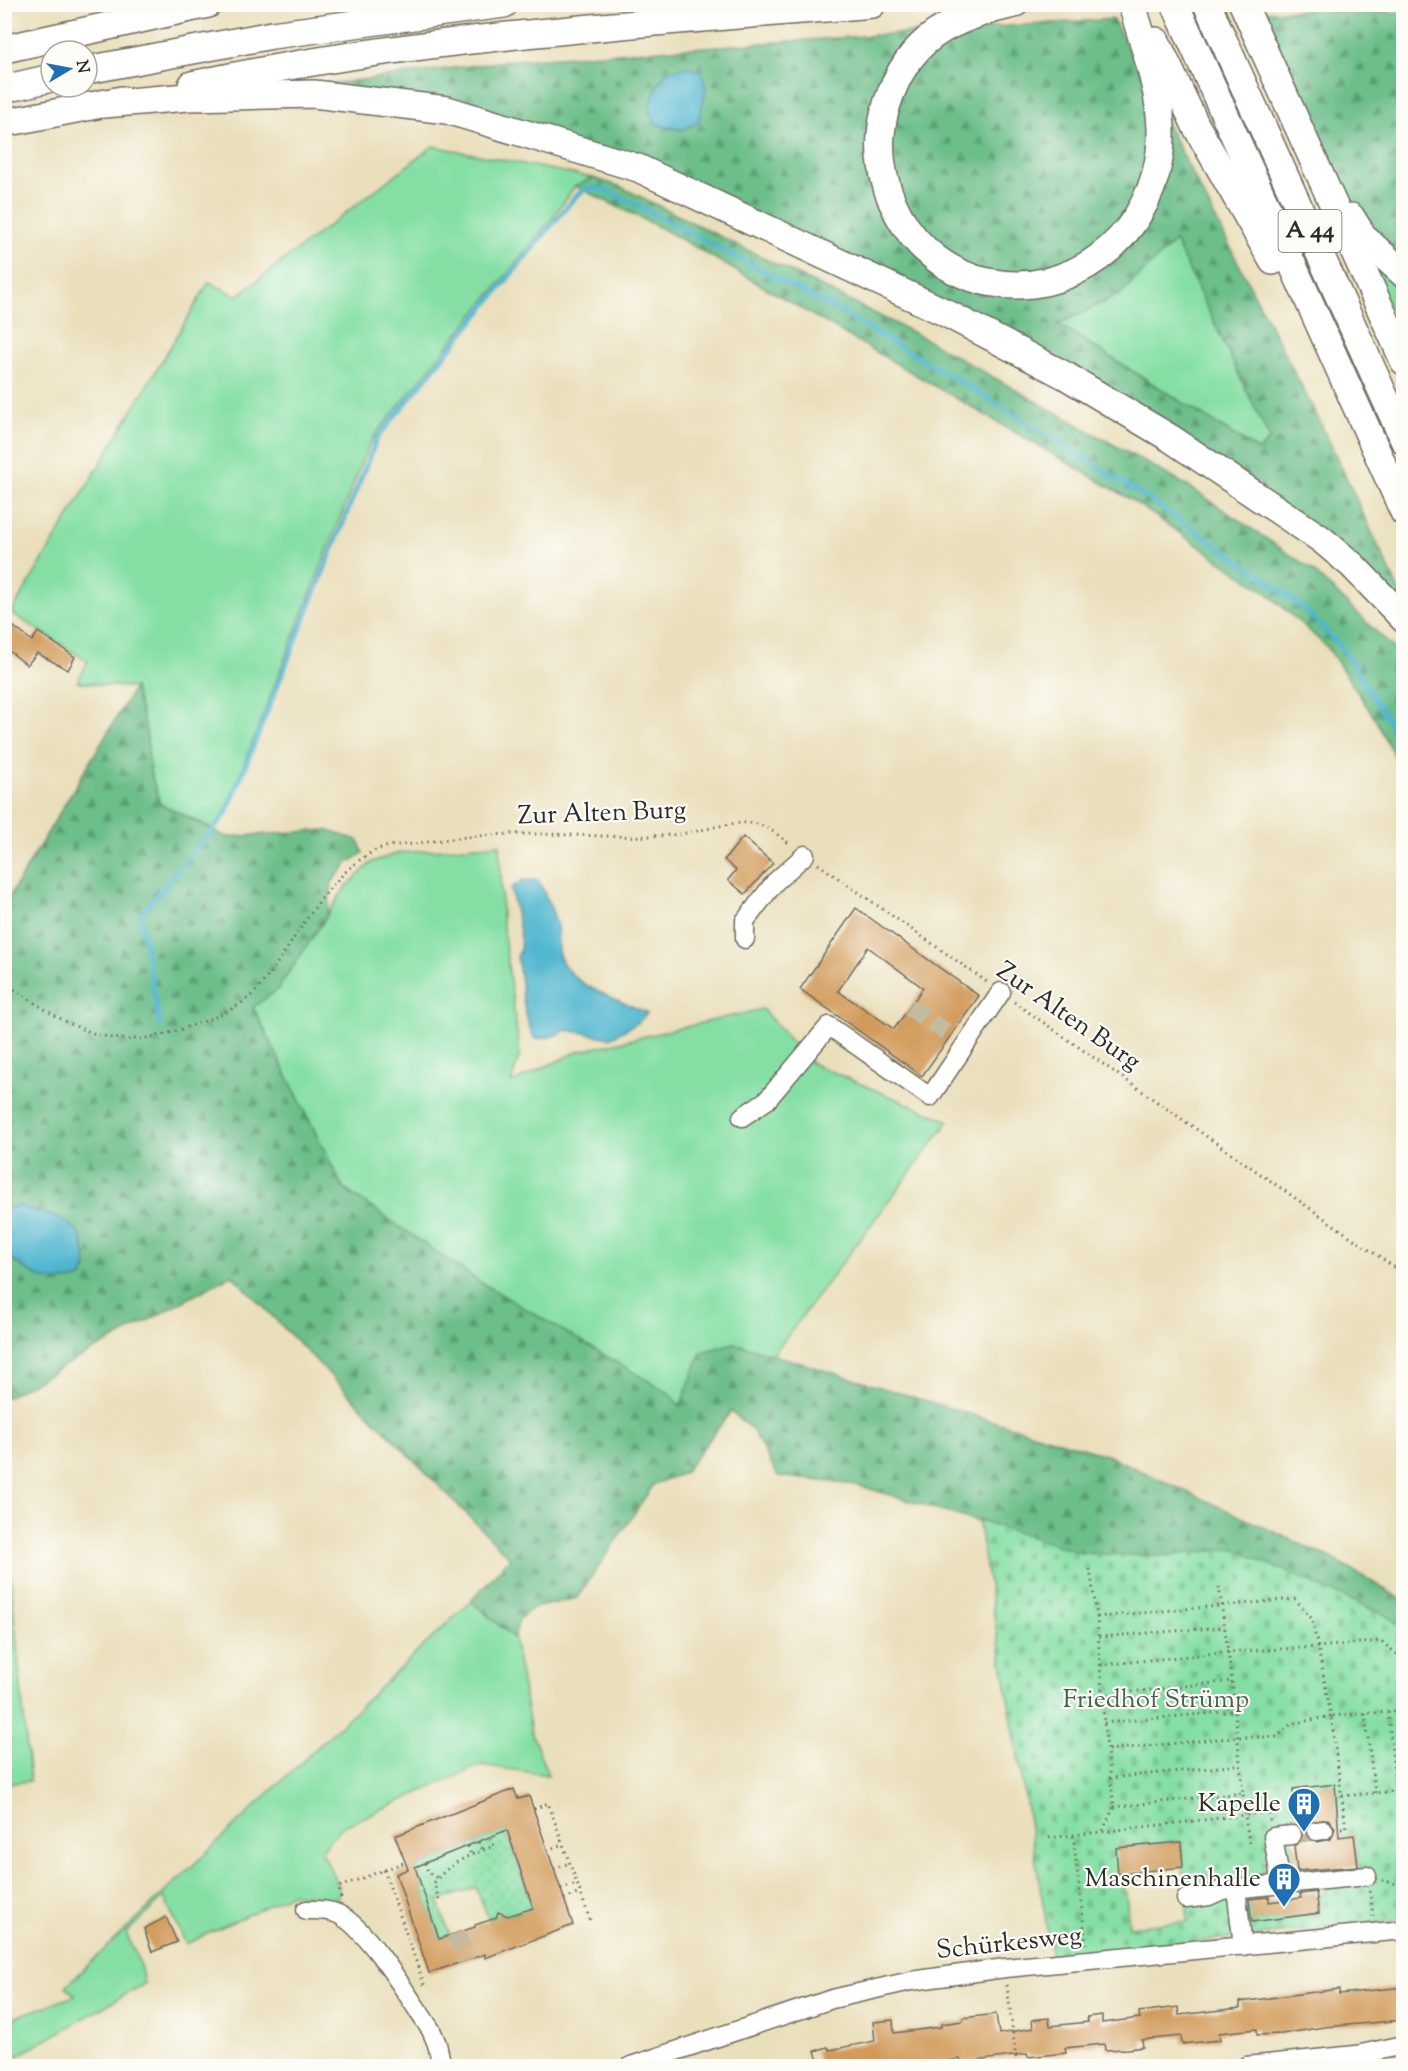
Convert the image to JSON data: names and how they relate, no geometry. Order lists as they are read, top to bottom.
{
  "streets": {
    "highway": ["A 44"],
    "street": ["Schürkesweg"],
    "path": ["Zur Alten Burg"]
  },
  "parks": ["Friedhof Strümp"],
  "places": {
    "building": ["Kapelle", "Maschinenhalle"]
  },
  "north": "right"
}
